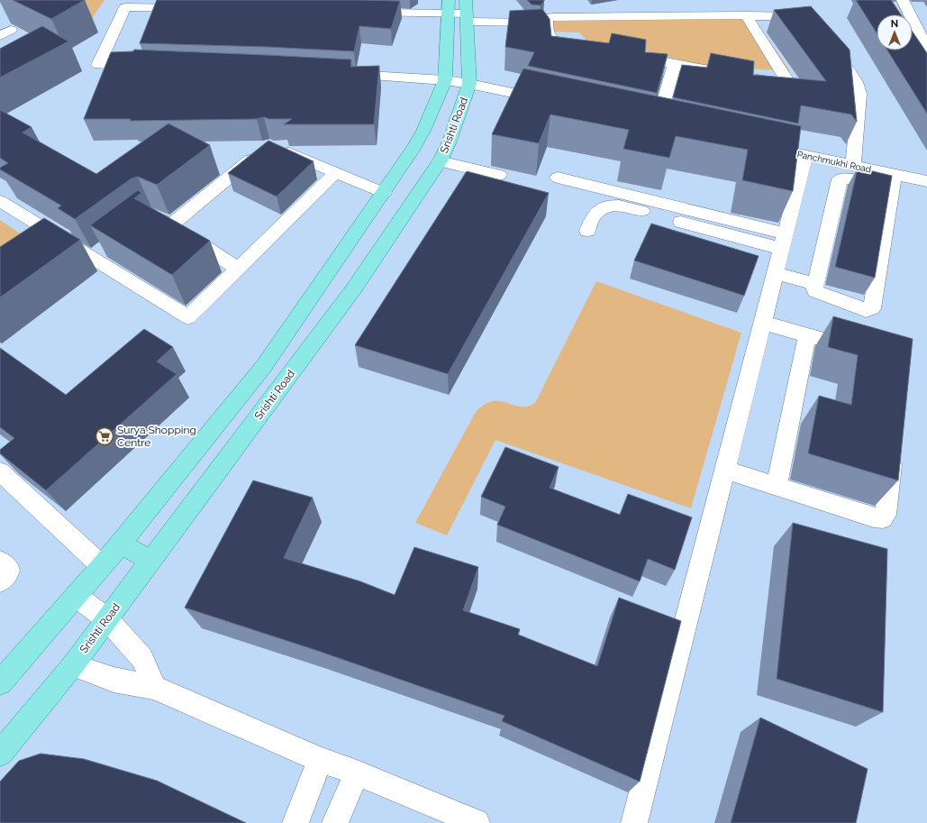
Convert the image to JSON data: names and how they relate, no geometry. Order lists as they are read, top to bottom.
{
  "streets": {
    "main road": ["Srishti Road"],
    "street": ["Panchmukhi Road"]
  },
  "places": {
    "supermarket": ["Surya Shopping Centre"]
  },
  "north": "top"
}
